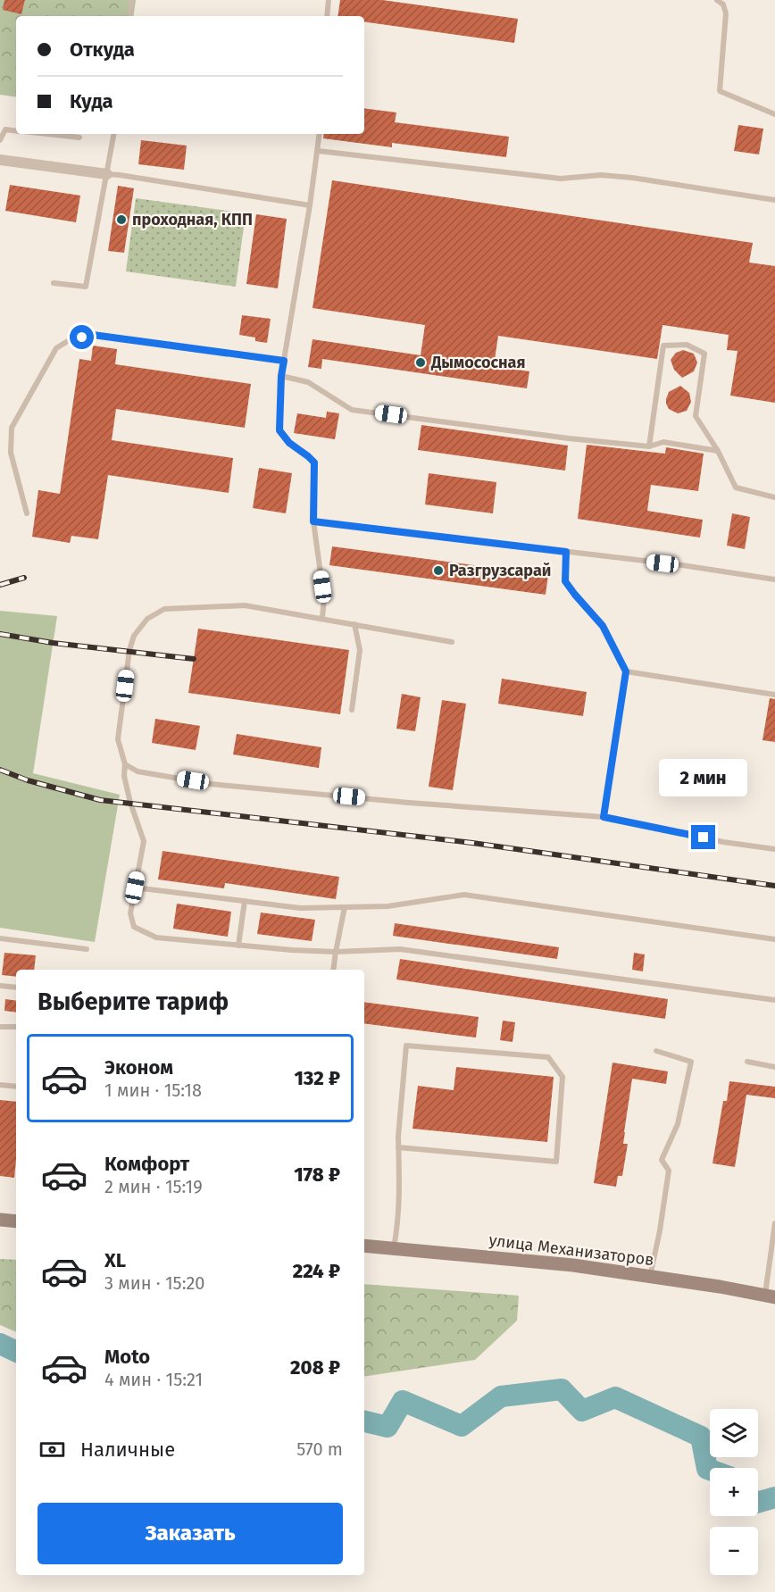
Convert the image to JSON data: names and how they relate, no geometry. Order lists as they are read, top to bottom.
{
  "streets": {
    "street": ["улица Механизаторов"]
  },
  "places": ["проходная, КПП", "Дымососная", "Разгрузсарай"],
  "page": {
    "banner": ["Откуда", "Куда"],
    "bubble": "2 мин",
    "heading": "Выберите тариф",
    "list": [
      {
        "name": "Эконом",
        "note": "1 мин · 15:18",
        "value": "132 ₽"
      },
      {
        "name": "Комфорт",
        "note": "2 мин · 15:19",
        "value": "178 ₽"
      },
      {
        "name": "XL",
        "note": "3 мин · 15:20",
        "value": "224 ₽"
      },
      {
        "name": "Moto",
        "note": "4 мин · 15:21",
        "value": "208 ₽"
      }
    ],
    "map_buttons": ["+", "−"],
    "pay": ["Наличные", "570 m"],
    "buttons": "Заказать"
  }
}
